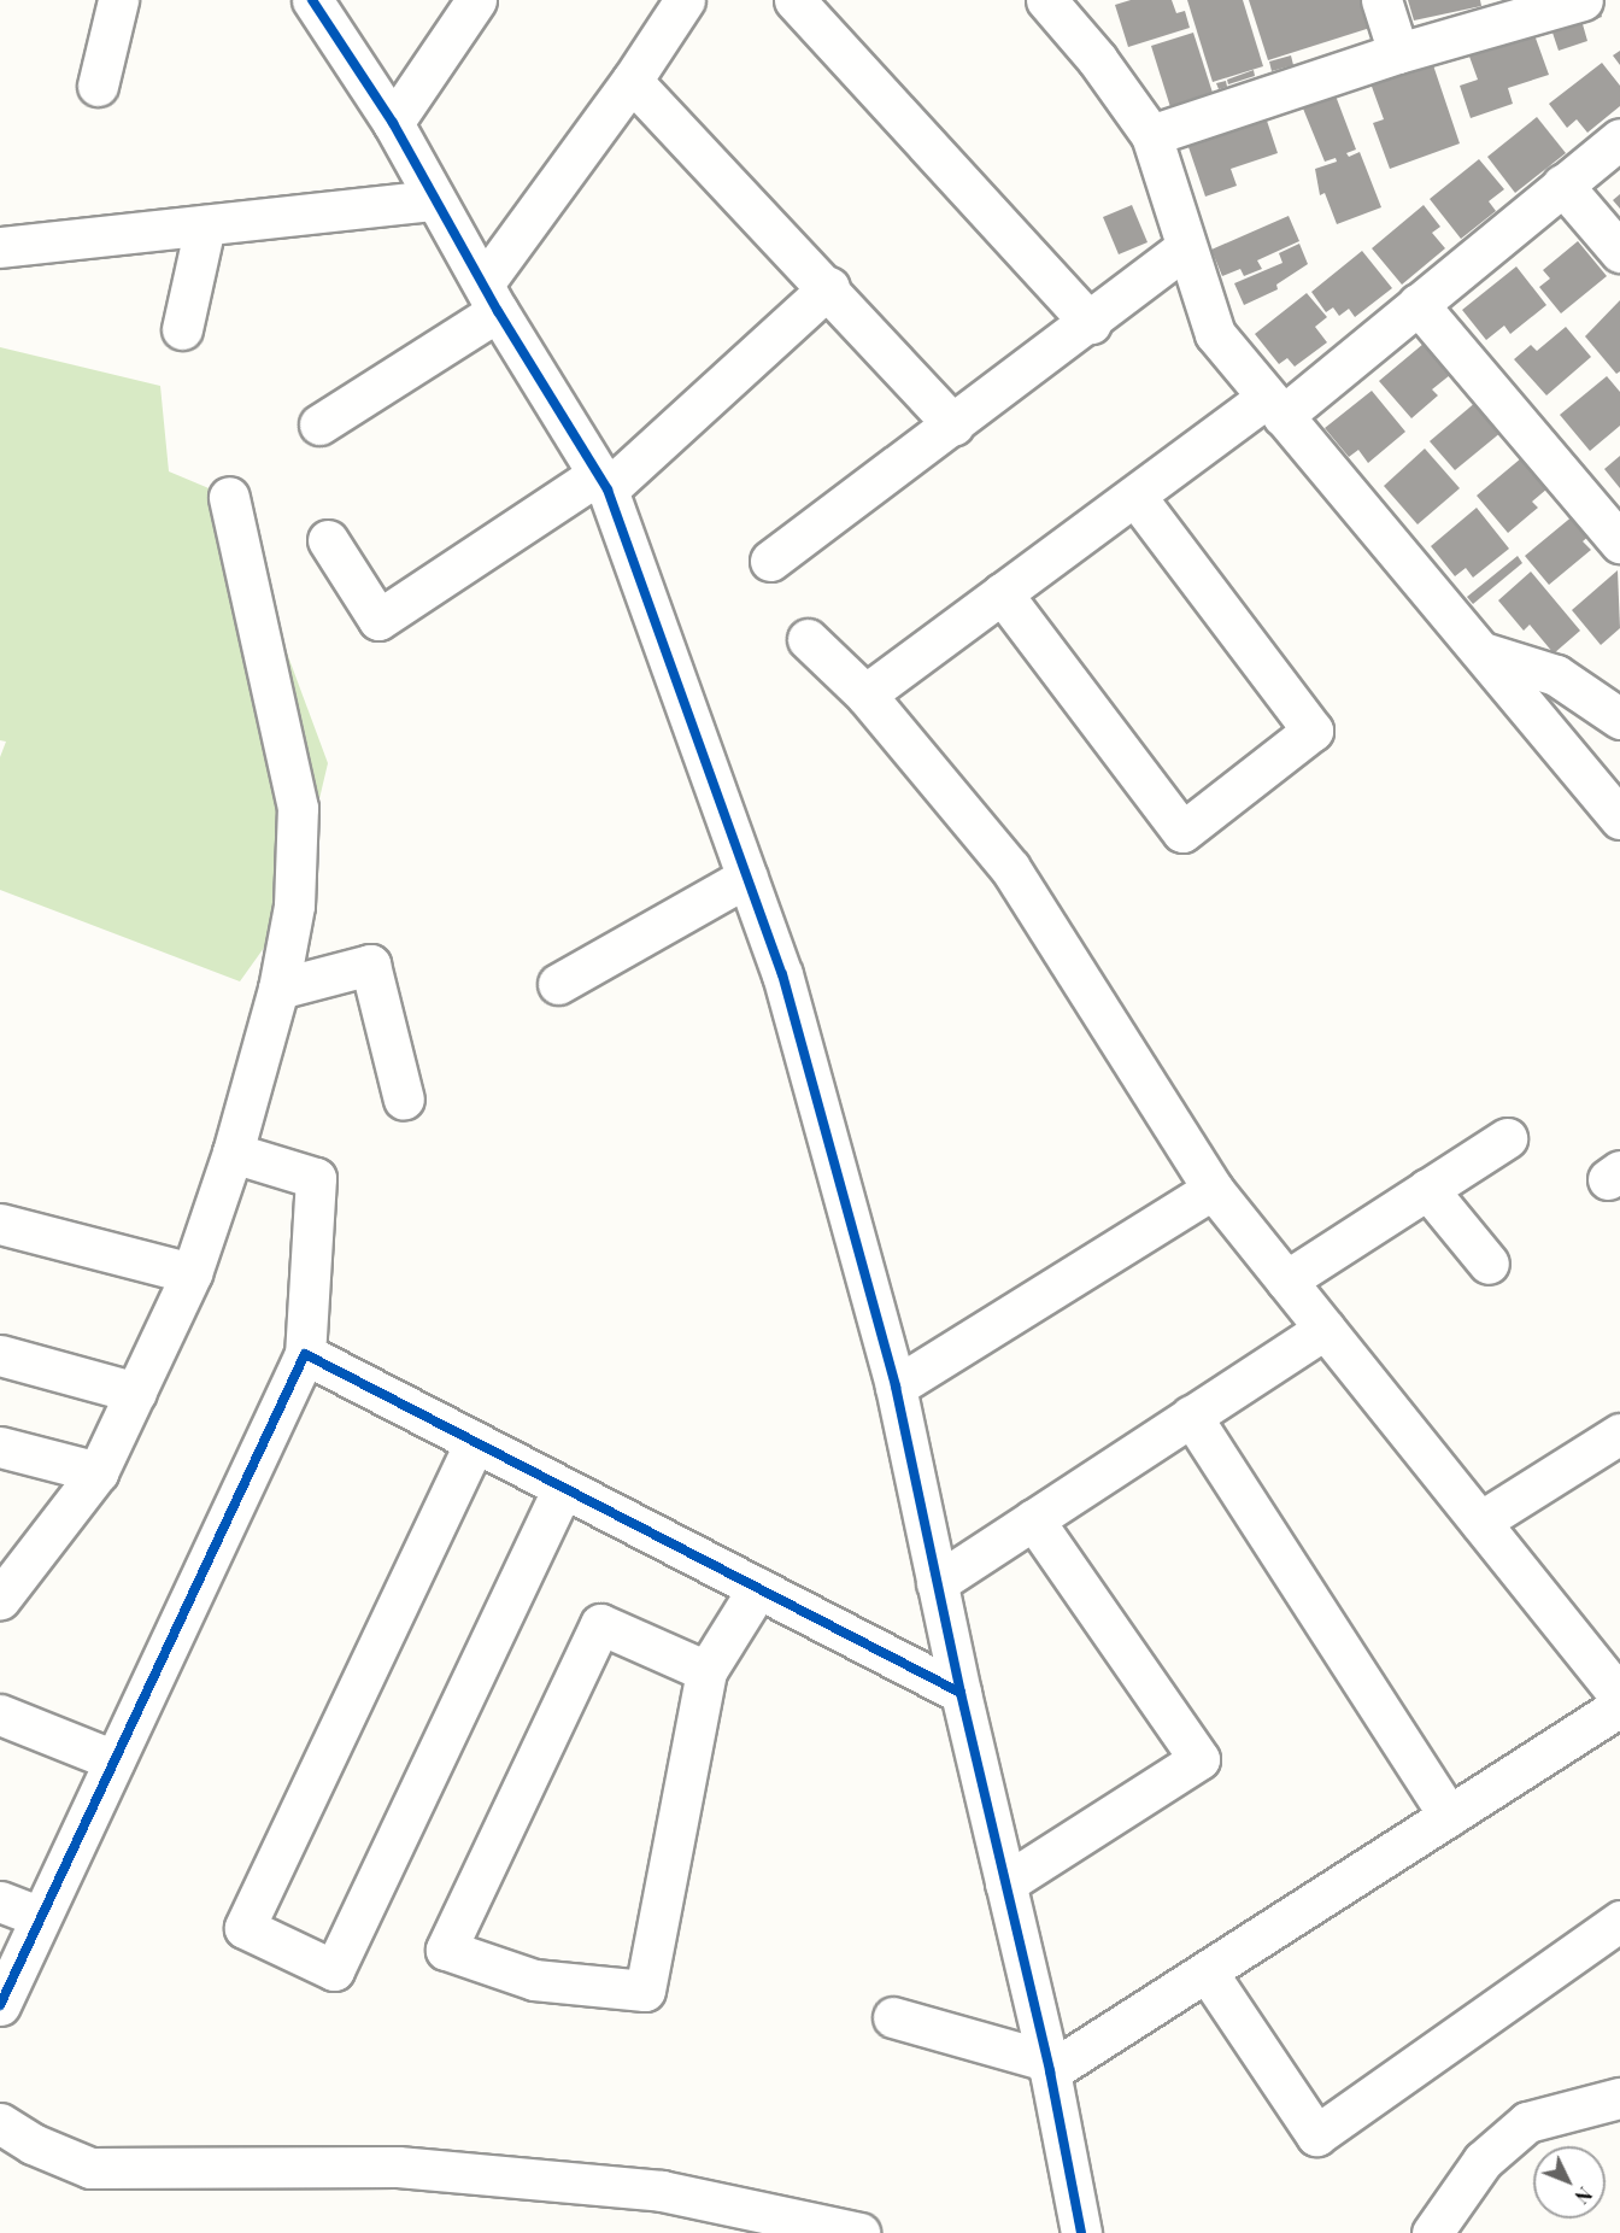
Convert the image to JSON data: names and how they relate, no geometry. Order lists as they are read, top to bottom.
{
  "north": "bottom right"
}
